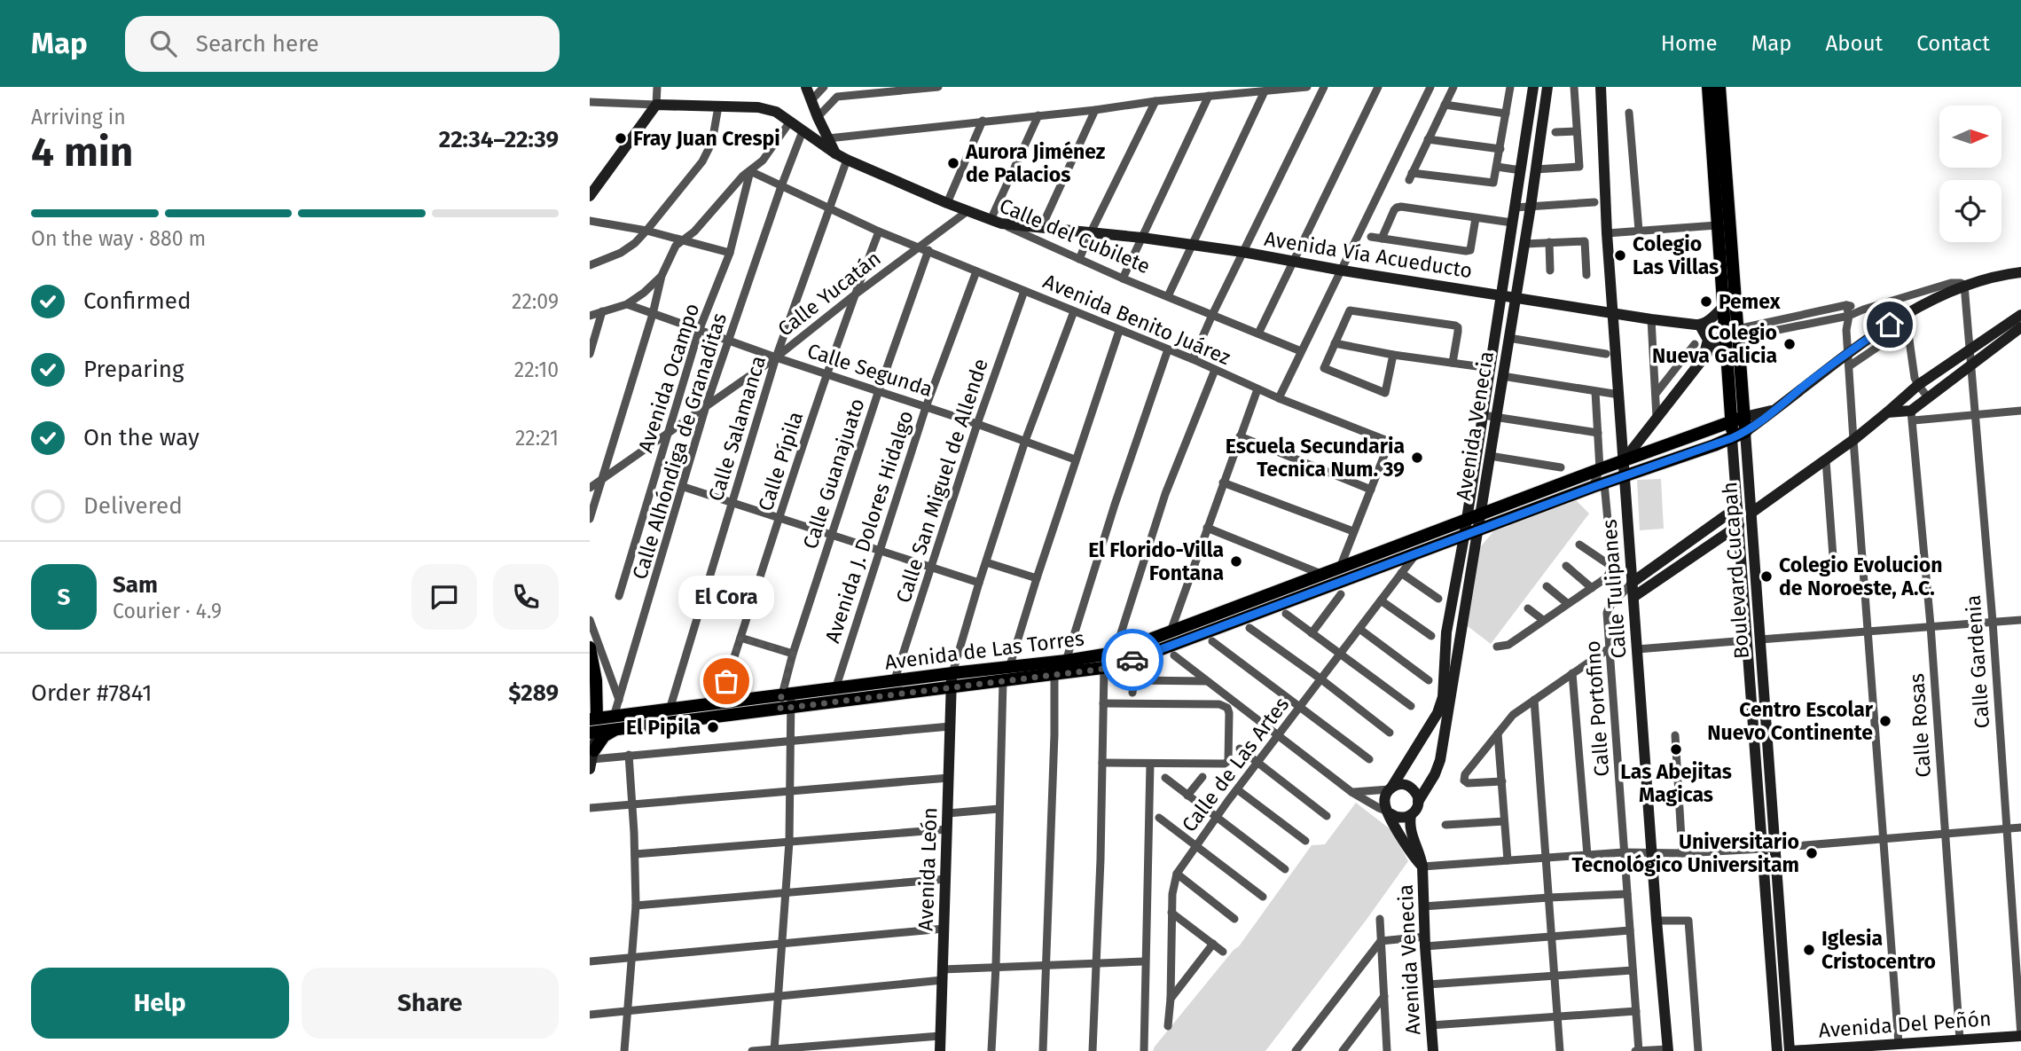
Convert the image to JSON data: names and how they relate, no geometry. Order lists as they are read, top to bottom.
{
  "streets": {
    "main road": ["Boulevard Cucapah", "Avenida de Las Torres"],
    "street": [
      "Calle del Cubilete",
      "Avenida Vía Acueducto",
      "Calle Yucatán",
      "Avenida Benito Juárez",
      "Calle Segunda",
      "Avenida Ocampo",
      "Avenida Venecia",
      "Calle Salamanca",
      "Calle Alhóndiga de Granaditas",
      "Calle Pípila",
      "Calle Guanajuato",
      "Calle San Miguel de Allende",
      "Avenida J. Dolores Hidalgo",
      "Calle Tulipanes",
      "Calle Gardenia",
      "Calle Portofino",
      "Calle Rosas",
      "Calle de Las Artes",
      "Avenida León",
      "Avenida Del Peñón"
    ]
  },
  "crossings": [
    ["Calle del Cubilete", "Avenida Vía Acueducto"],
    ["Calle del Cubilete", "Calle Yucatán"],
    ["Calle del Cubilete", "Calle Salamanca"],
    ["Calle del Cubilete", "Calle Alhóndiga de Granaditas"],
    ["Avenida Vía Acueducto", "Avenida Venecia"],
    ["Avenida Vía Acueducto", "Calle Tulipanes"],
    ["Calle Yucatán", "Avenida Benito Juárez"],
    ["Calle Yucatán", "Calle Segunda"],
    ["Calle Yucatán", "Avenida Ocampo"],
    ["Calle Yucatán", "Calle Salamanca"],
    ["Calle Yucatán", "Calle Alhóndiga de Granaditas"],
    ["Calle Yucatán", "Calle Pípila"],
    ["Avenida Benito Juárez", "Avenida Ocampo"],
    ["Avenida Benito Juárez", "Calle Salamanca"],
    ["Avenida Benito Juárez", "Calle Alhóndiga de Granaditas"],
    ["Avenida Benito Juárez", "Calle Pípila"],
    ["Avenida Benito Juárez", "Calle Guanajuato"],
    ["Avenida Benito Juárez", "Calle San Miguel de Allende"],
    ["Avenida Benito Juárez", "Avenida J. Dolores Hidalgo"],
    ["Avenida Benito Juárez", "Avenida de Las Torres"],
    ["Calle Segunda", "Avenida Ocampo"],
    ["Calle Segunda", "Calle Salamanca"],
    ["Calle Segunda", "Calle Alhóndiga de Granaditas"],
    ["Calle Segunda", "Calle Pípila"],
    ["Calle Segunda", "Calle Guanajuato"],
    ["Calle Segunda", "Calle San Miguel de Allende"],
    ["Calle Segunda", "Avenida J. Dolores Hidalgo"],
    ["Avenida Venecia", "Avenida de Las Torres"],
    ["Calle Salamanca", "Avenida de Las Torres"],
    ["Calle Alhóndiga de Granaditas", "Avenida de Las Torres"],
    ["Calle Pípila", "Avenida de Las Torres"],
    ["Calle Guanajuato", "Avenida de Las Torres"],
    ["Calle San Miguel de Allende", "Avenida de Las Torres"],
    ["Avenida J. Dolores Hidalgo", "Avenida de Las Torres"],
    ["Boulevard Cucapah", "Avenida de Las Torres"],
    ["Boulevard Cucapah", "Avenida Del Peñón"],
    ["Calle Tulipanes", "Avenida de Las Torres"],
    ["Calle Tulipanes", "Calle Portofino"],
    ["Avenida de Las Torres", "Calle de Las Artes"],
    ["Avenida de Las Torres", "Avenida León"],
    ["Calle Gardenia", "Avenida Del Peñón"],
    ["Calle Rosas", "Avenida Del Peñón"]
  ],
  "places": [
    "Fray Juan Crespi",
    "Aurora Jiménez de Palacios",
    "Colegio Las Villas",
    "Pemex",
    "Colegio Nueva Galicia",
    "Escuela Secundaria Tecnica Num. 39",
    "El Florido-Villa Fontana",
    "Colegio Evolucion de Noroeste, A.C.",
    "El Cora",
    "Centro Escolar Nuevo Continente",
    "El Pipila",
    "Las Abejitas Magicas",
    "Universitario Tecnológico Universitam",
    "Iglesia Cristocentro"
  ],
  "north": "right",
  "page": {
    "header": "Map",
    "search": "Search here",
    "nav": [
      "Home",
      "Map",
      "About",
      "Contact"
    ],
    "heading": ["4 min", "Arriving in", "22:34–22:39"],
    "panel": [
      "Sam",
      "Courier · 4.9",
      "Order #7841",
      "$289"
    ],
    "bar": "On the way · 880 m",
    "list": [
      ["Confirmed", "22:09"],
      ["Preparing", "22:10"],
      ["On the way", "22:21"],
      "Delivered"
    ],
    "round": "S",
    "bubble": "El Cora",
    "buttons": ["Help", "Share"]
  }
}
